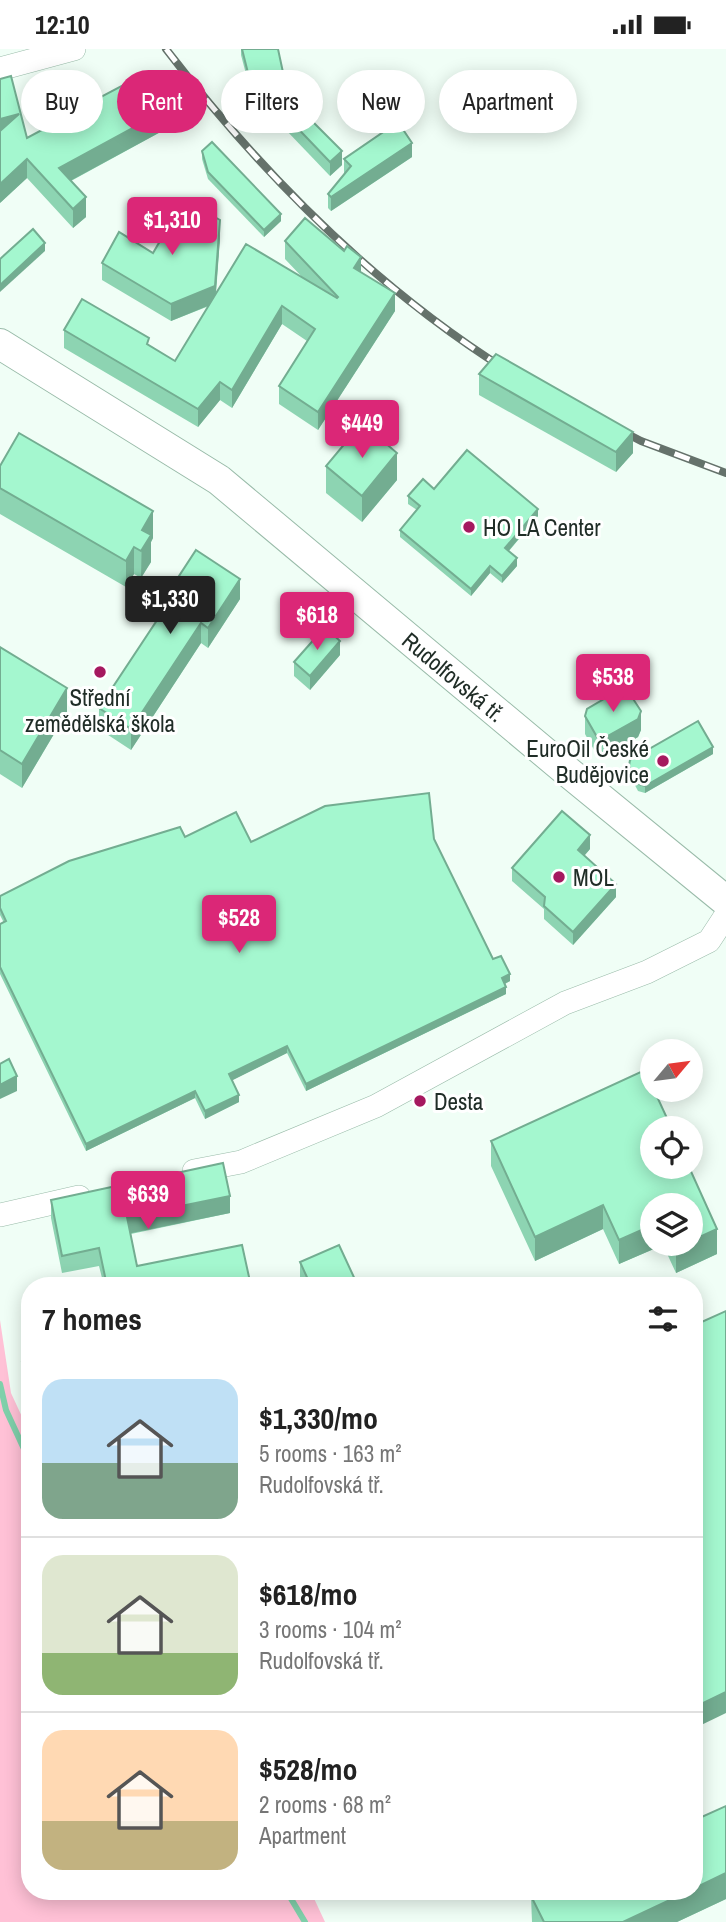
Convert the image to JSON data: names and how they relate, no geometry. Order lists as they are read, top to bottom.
{
  "streets": {
    "main road": ["Rudolfovská tř."]
  },
  "places": [
    "HO LA Center",
    "Střední zemědělská škola",
    "EuroOil České Budějovice",
    "MOL",
    "Desta"
  ],
  "north": "top right",
  "page": {
    "status": "12:10",
    "chip": [
      "Buy",
      "Rent",
      "Filters",
      "New",
      "Apartment"
    ],
    "price": [
      "$1,310",
      "$449",
      "$1,330",
      "$618",
      "$538",
      "$528",
      "$639"
    ],
    "heading": "7 homes",
    "list": [
      {
        "name": "$1,330/mo",
        "note": "5 rooms · 163 m² · Rudolfovská tř."
      },
      {
        "name": "$618/mo",
        "note": "3 rooms · 104 m² · Rudolfovská tř."
      },
      {
        "name": "$528/mo",
        "note": "2 rooms · 68 m² · Apartment"
      }
    ]
  }
}
